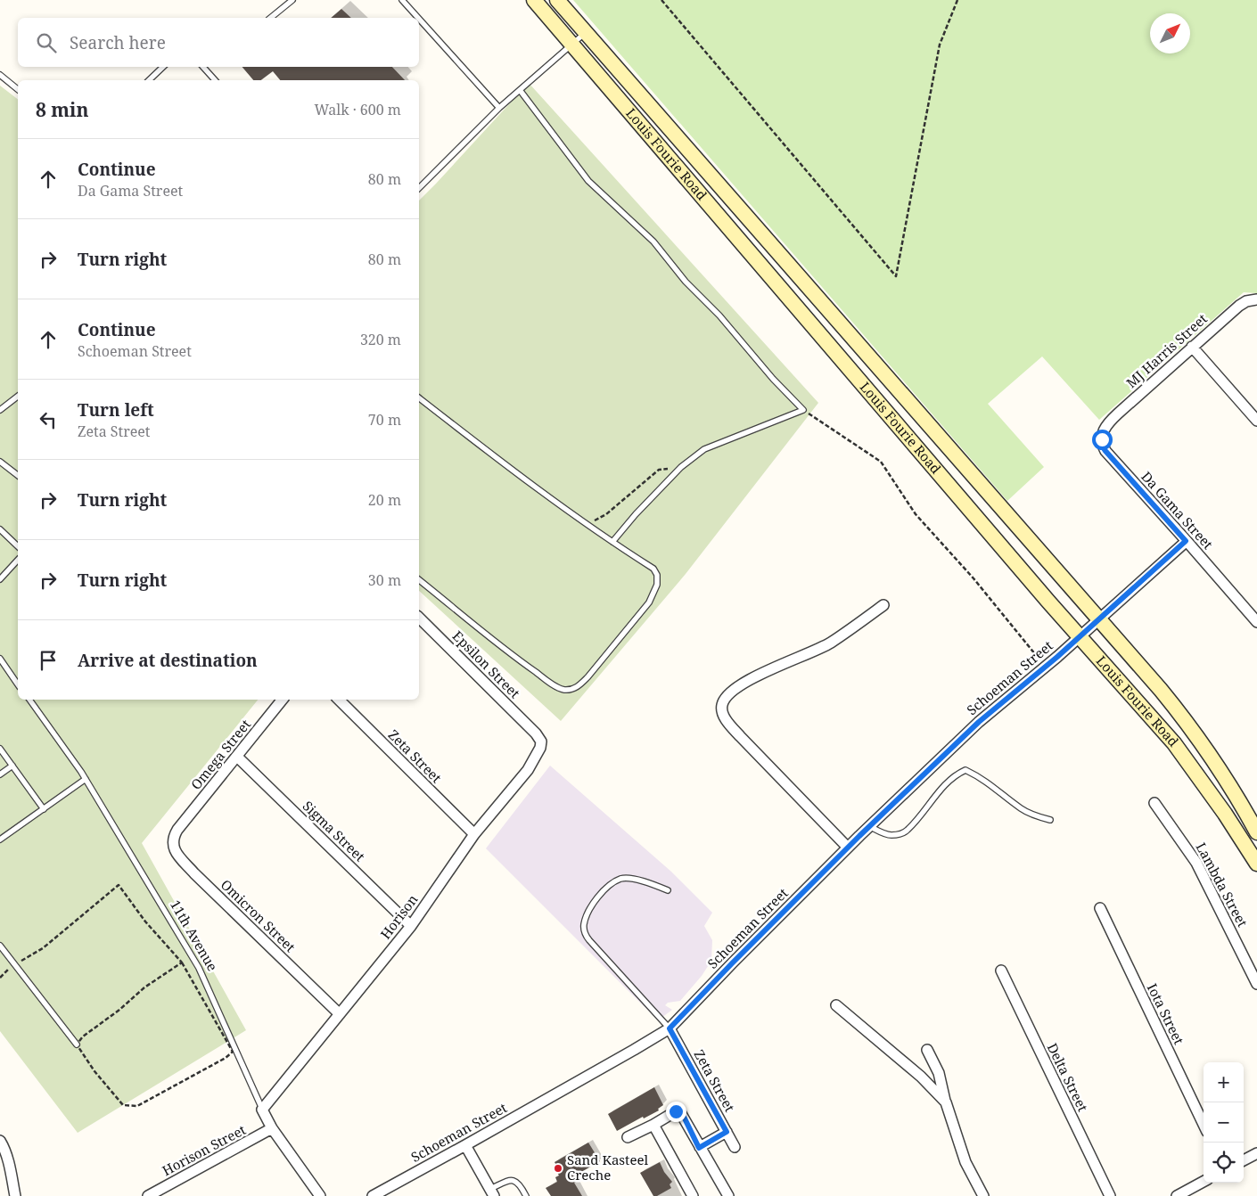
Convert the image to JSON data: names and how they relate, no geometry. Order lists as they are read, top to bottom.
{
  "streets": {
    "main road": ["Louis Fourie Road"],
    "street": [
      "MJ Harris Street",
      "Da Gama Street",
      "Epsilon Street",
      "Schoeman Street",
      "Omega Street",
      "Zeta Street",
      "Sigma Street",
      "Lambda Street",
      "Omicron Street",
      "Horison",
      "11th Avenue",
      "Iota Street",
      "Delta Street",
      "Horison Street"
    ]
  },
  "crossings": [
    ["Louis Fourie Road", "Schoeman Street"],
    ["MJ Harris Street", "Da Gama Street"],
    ["Da Gama Street", "Schoeman Street"],
    ["Epsilon Street", "Horison"],
    ["Schoeman Street", "Zeta Street"],
    ["Omega Street", "Sigma Street"],
    ["Omega Street", "Omicron Street"],
    ["Zeta Street", "Horison"],
    ["Sigma Street", "Horison"],
    ["Omicron Street", "Horison"],
    ["Horison", "11th Avenue"],
    ["11th Avenue", "Horison Street"]
  ],
  "places": ["Sand Kasteel Creche"],
  "north": "top right",
  "page": {
    "search": "Search here",
    "heading": ["8 min", "Walk · 600 m"],
    "list": [
      ["Continue", "Da Gama Street", "80 m"],
      ["Turn right", "80 m"],
      ["Continue", "Schoeman Street", "320 m"],
      ["Turn left", "Zeta Street", "70 m"],
      ["Turn right", "20 m"],
      ["Turn right", "30 m"],
      "Arrive at destination"
    ],
    "map_buttons": ["+", "−"]
  }
}
